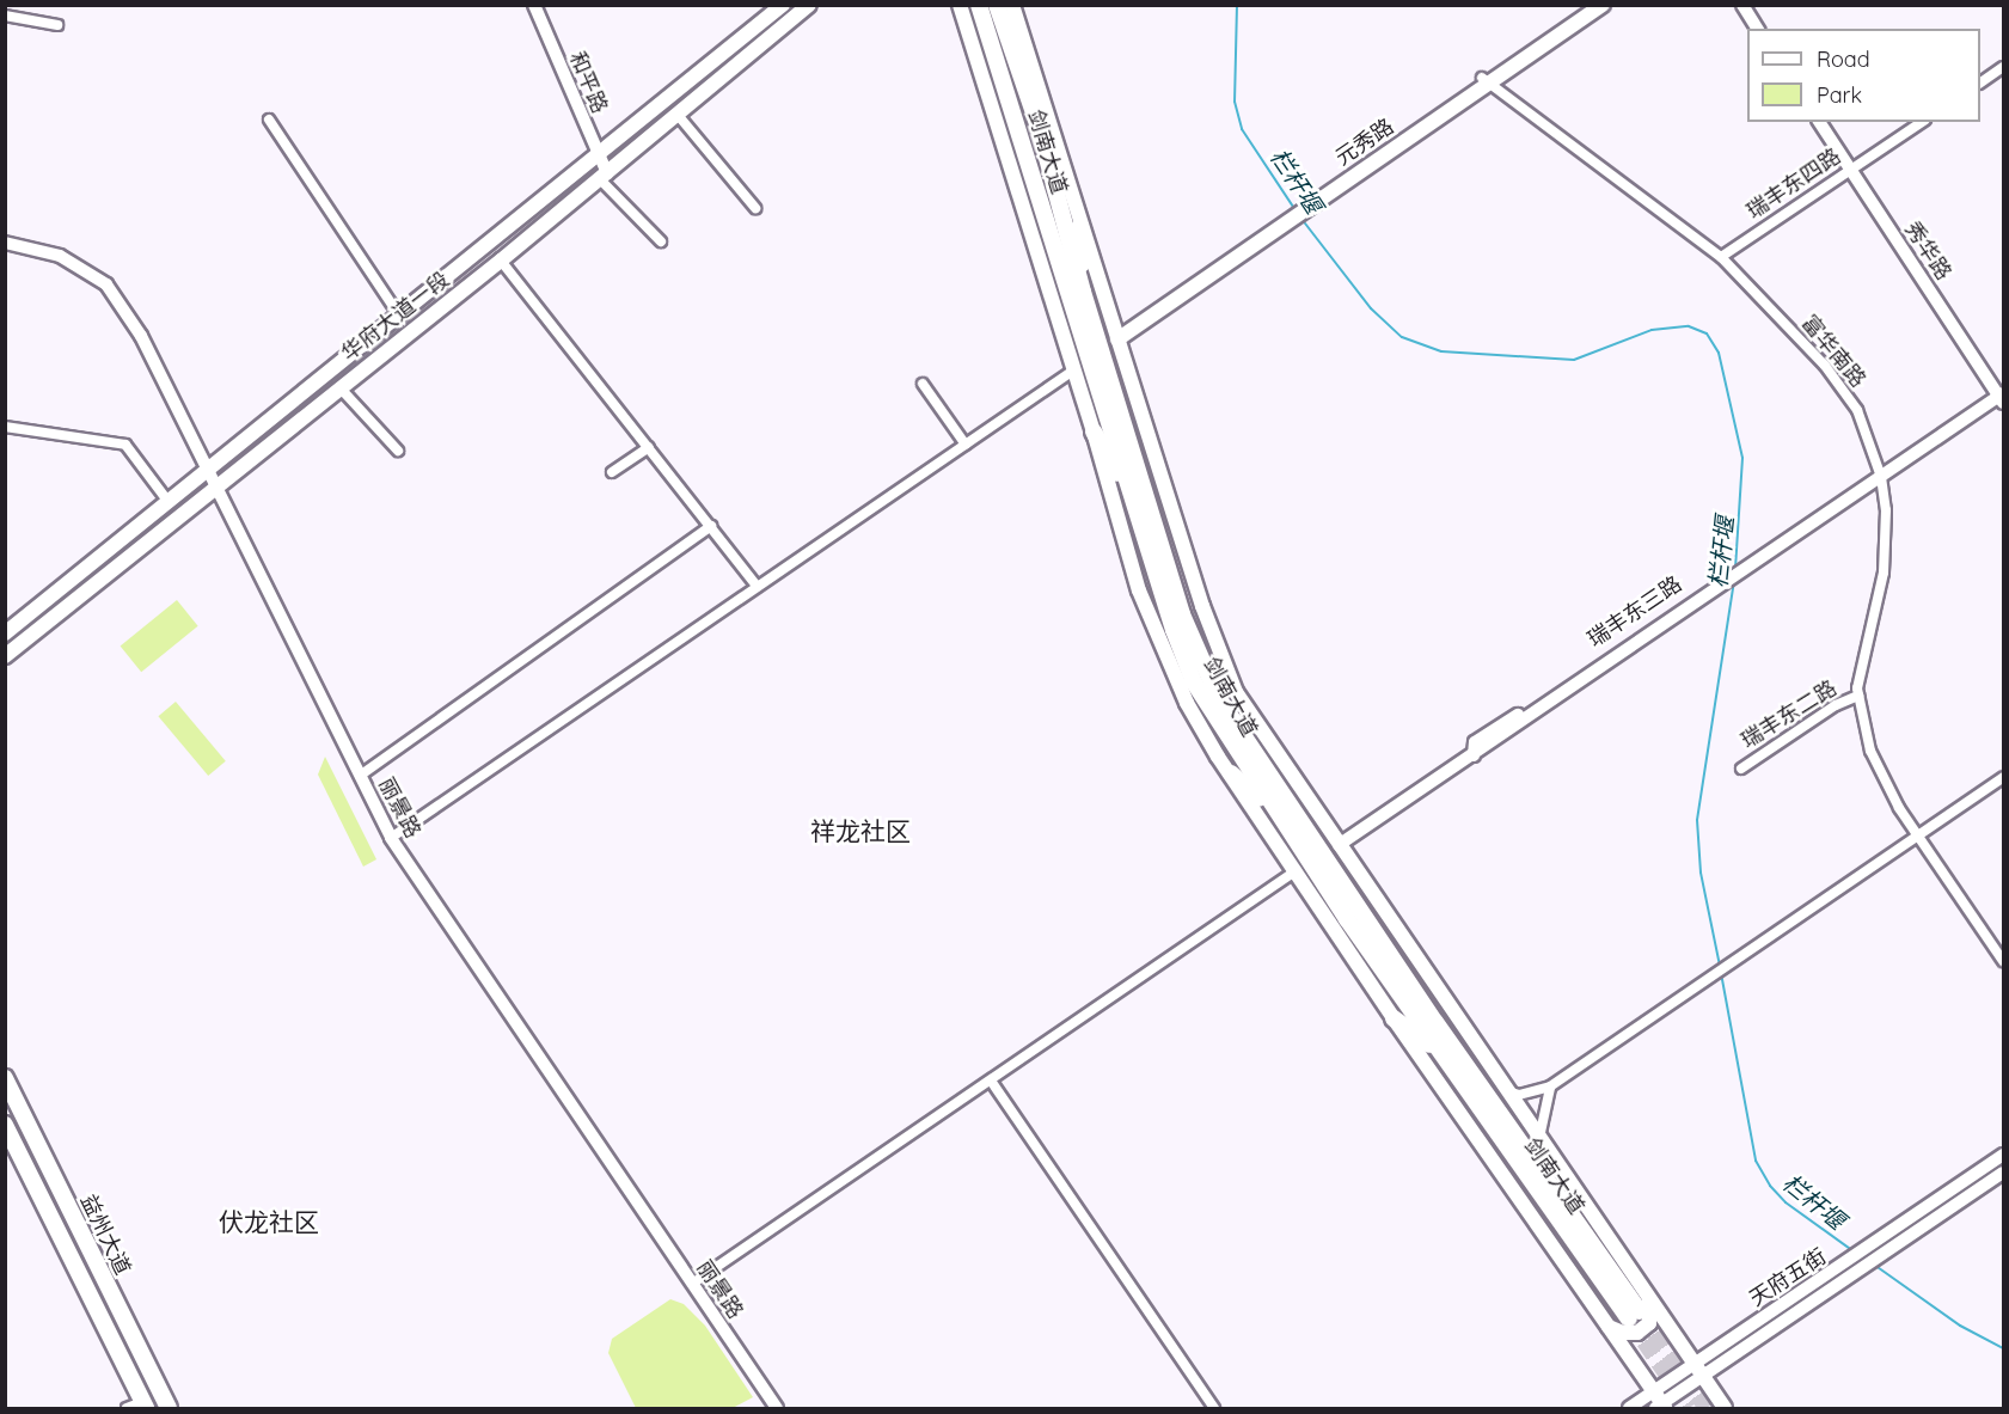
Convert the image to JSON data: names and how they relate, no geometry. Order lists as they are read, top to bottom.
{
  "streets": {
    "main road": [
      "元秀路",
      "剑南大道",
      "华府大道一段",
      "益州大道"
    ],
    "street": [
      "和平路",
      "瑞丰东四路",
      "秀华路",
      "富华南路",
      "瑞丰东二路",
      "丽景路",
      "天府五街"
    ]
  },
  "crossings": [
    ["和平路", "华府大道一段"],
    ["元秀路", "富华南路"],
    ["瑞丰东四路", "秀华路"],
    ["瑞丰东四路", "富华南路"],
    ["华府大道一段", "丽景路"],
    ["富华南路", "瑞丰东二路"]
  ],
  "districts": ["祥龙社区", "伏龙社区"],
  "water": ["栏杆堰"],
  "legend": ["Road", "Park"]
}
